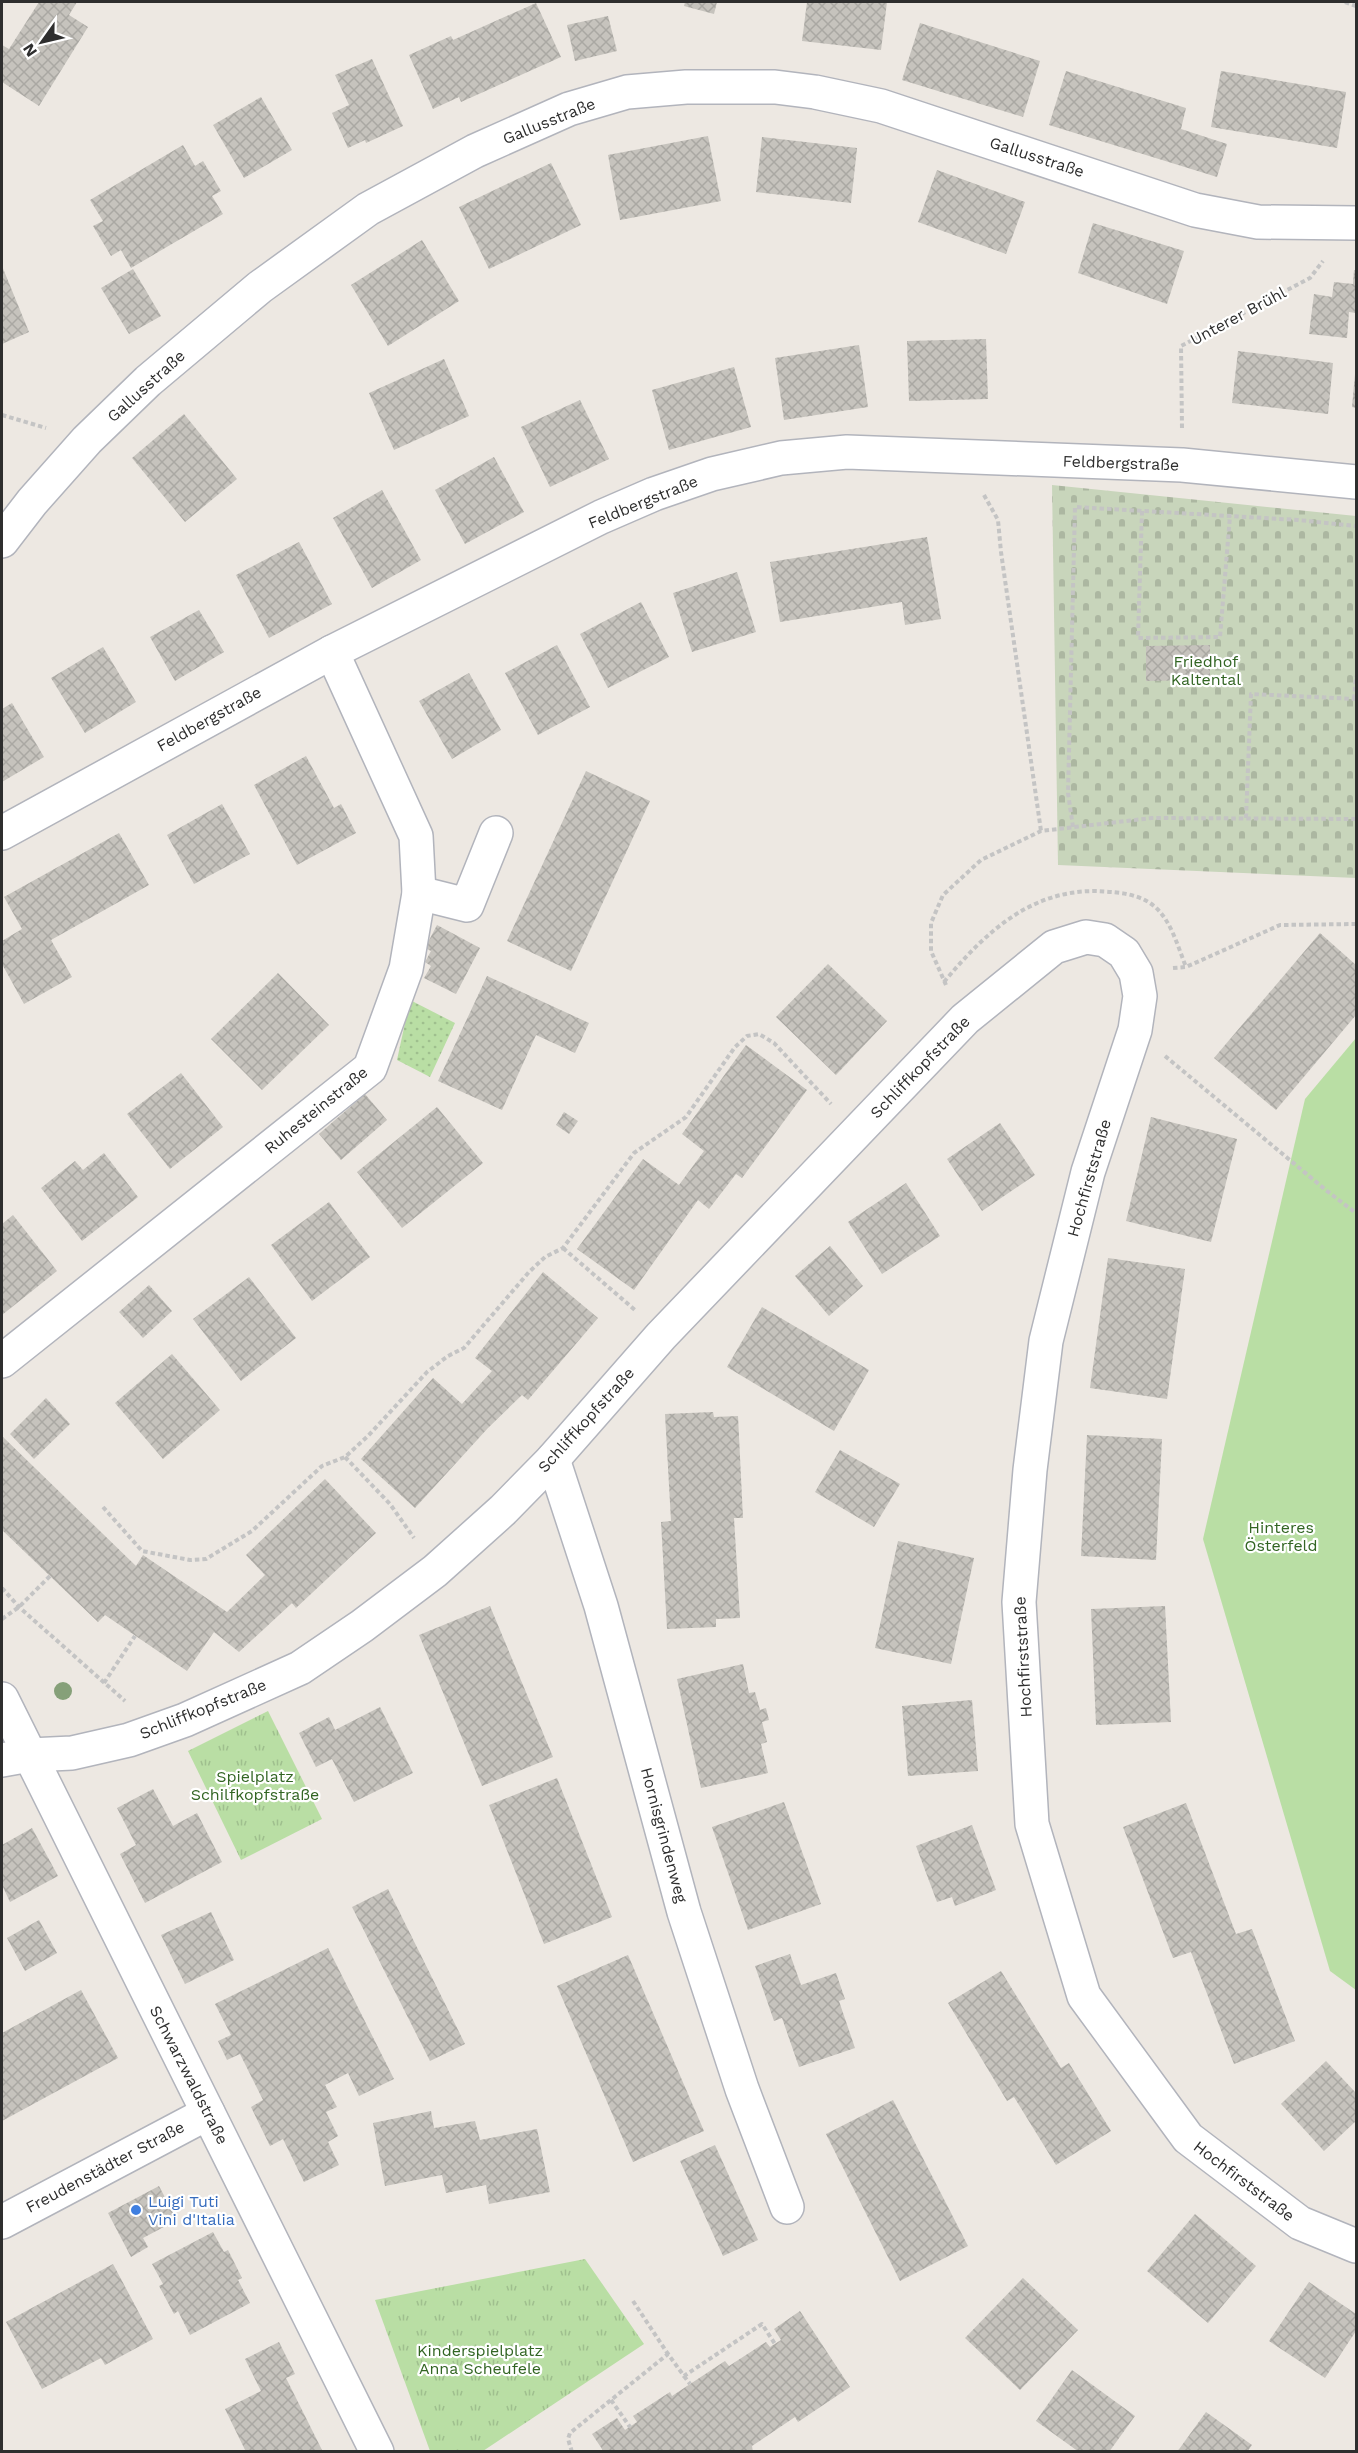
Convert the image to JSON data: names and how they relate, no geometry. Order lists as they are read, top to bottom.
{
  "streets": {
    "street": [
      "Gallusstraße",
      "Feldbergstraße",
      "Schliffkopfstraße",
      "Ruhesteinstraße",
      "Hochfirststraße",
      "Hornisgrindenweg",
      "Schwarzwaldstraße",
      "Freudenstädter Straße"
    ],
    "path": ["Unterer Brühl"]
  },
  "crossings": [
    ["Gallusstraße", "Unterer Brühl"],
    ["Unterer Brühl", "Feldbergstraße"],
    ["Feldbergstraße", "Ruhesteinstraße"],
    ["Schliffkopfstraße", "Hochfirststraße"],
    ["Schliffkopfstraße", "Hornisgrindenweg"],
    ["Schliffkopfstraße", "Schwarzwaldstraße"],
    ["Schwarzwaldstraße", "Freudenstädter Straße"]
  ],
  "parks": [
    "Friedhof Kaltental",
    "Hinteres Österfeld",
    "Spielplatz Schilfkopfstraße",
    "Kinderspielplatz Anna Scheufele"
  ],
  "places": ["Luigi Tuti Vini d'Italia"],
  "north": "bottom left"
}
